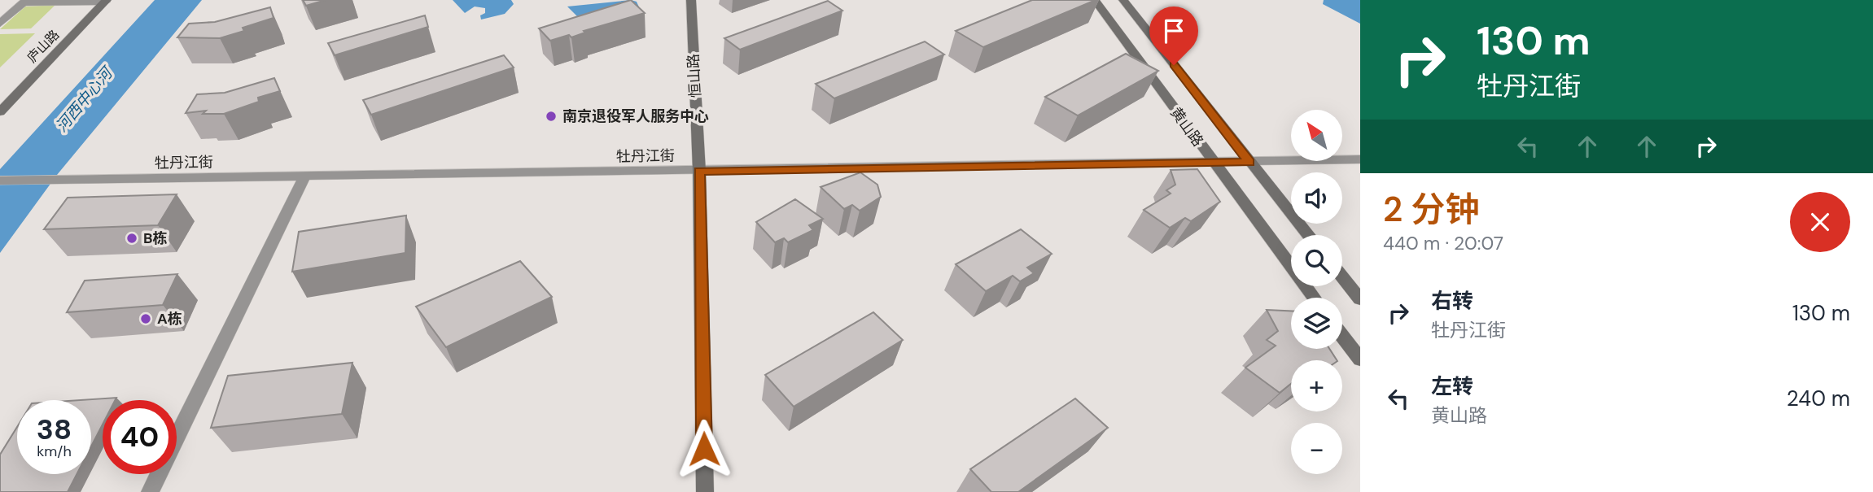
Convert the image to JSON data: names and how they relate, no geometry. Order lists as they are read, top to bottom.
{
  "streets": {
    "main road": ["庐山路", "恒山路", "黄山路"],
    "street": ["牡丹江街"]
  },
  "crossings": [
    ["恒山路", "牡丹江街"],
    ["黄山路", "牡丹江街"]
  ],
  "water": ["河西中心河"],
  "places": ["南京退役军人服务中心", "B栋", "A栋"],
  "north": "top left",
  "page": {
    "turn": ["130 m", "牡丹江街"],
    "map_buttons": ["+", "−"],
    "heading": ["2 分钟", "440 m · 20:07"],
    "list": [
      {
        "name": "右转",
        "note": "牡丹江街",
        "value": "130 m"
      },
      {
        "name": "左转",
        "note": "黄山路",
        "value": "240 m"
      }
    ],
    "speed": "38 km/h",
    "limit": "40"
  }
}
